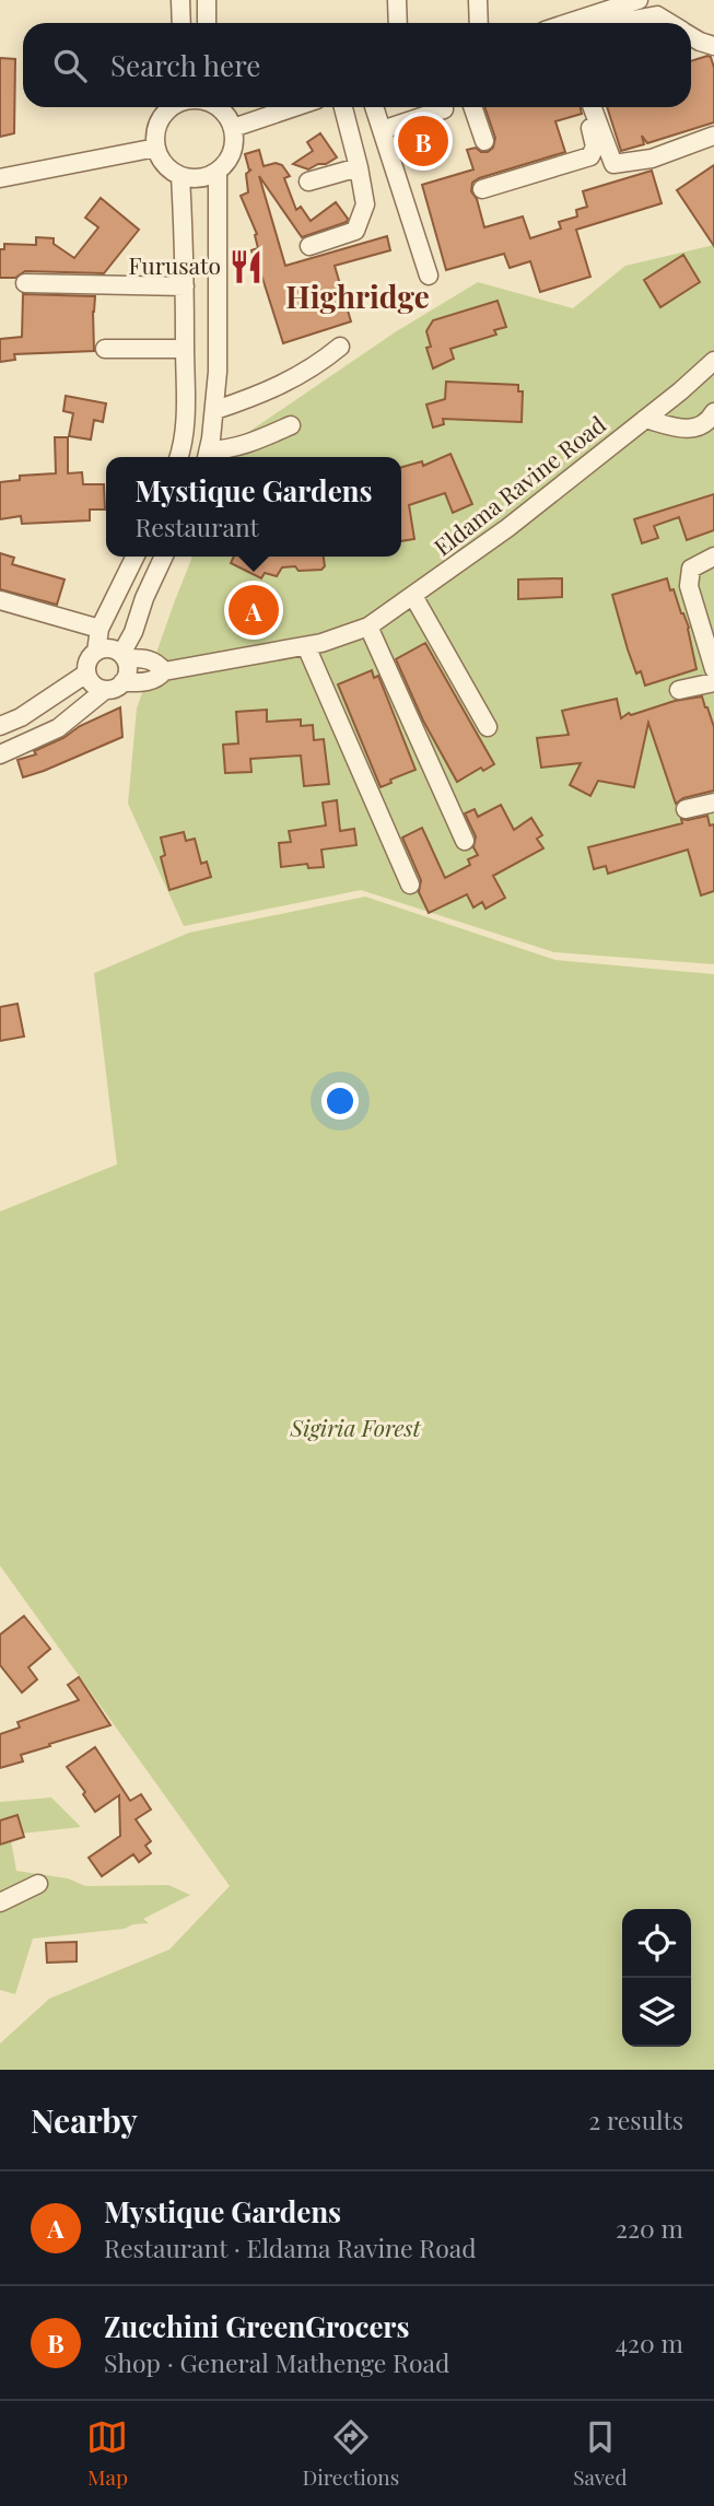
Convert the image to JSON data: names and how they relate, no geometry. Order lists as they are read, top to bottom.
{
  "streets": {
    "street": ["Eldama Ravine Road"]
  },
  "districts": ["Highridge"],
  "parks": ["Sigiria Forest"],
  "places": {
    "restaurant": ["Furusato"]
  },
  "page": {
    "search": "Search here",
    "pins": ["B", "A"],
    "popup": ["Mystique Gardens", "Restaurant"],
    "heading": ["Nearby", "2 results"],
    "list": [
      {
        "mark": "A",
        "name": "Mystique Gardens",
        "note": "Restaurant · Eldama Ravine Road",
        "value": "220 m"
      },
      {
        "mark": "B",
        "name": "Zucchini GreenGrocers",
        "note": "Shop · General Mathenge Road",
        "value": "420 m"
      }
    ],
    "nav": ["Map", "Directions", "Saved"]
  }
}
